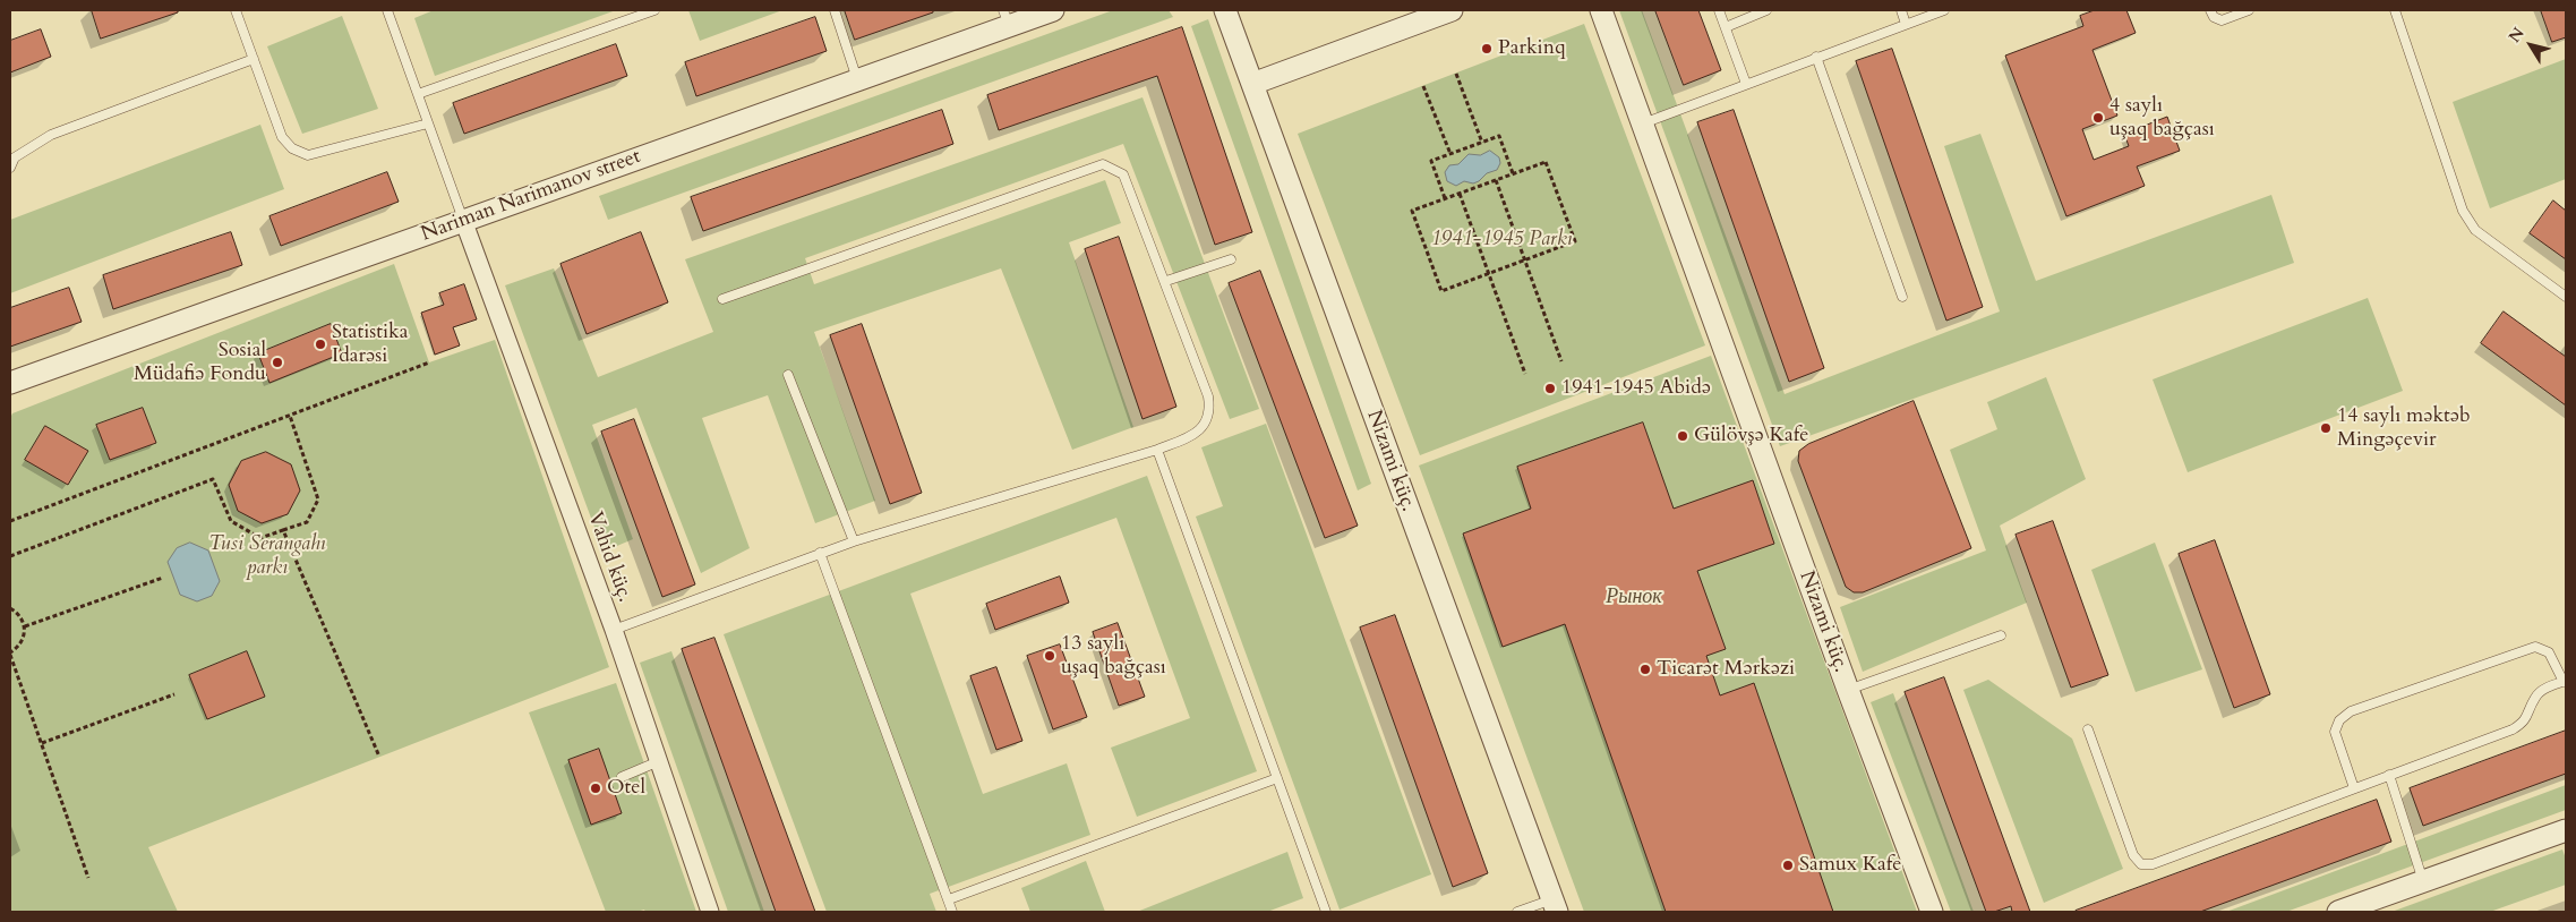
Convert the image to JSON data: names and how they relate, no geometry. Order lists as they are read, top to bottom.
{
  "streets": {
    "street": ["Nariman Narimanov street", "Nizami küç.", "Vahid küç."]
  },
  "crossings": [
    ["Nariman Narimanov street", "Vahid küç."]
  ],
  "parks": ["1941-1945 Parkı", "Tusi Serangahı parkı", "Рынок"],
  "places": [
    "Parkinq",
    "4 saylı uşaq bağçası",
    "Statistika Idarəsi",
    "Sosial Müdafiə Fondu",
    "1941-1945 Abidə",
    "14 saylı məktəb Mingəçevir",
    "Gülövşə Kafe",
    "13 saylı uşaq bağçası",
    "Ticarət Mərkəzi",
    "Otel",
    "Samux Kafe"
  ],
  "north": "top left"
}
